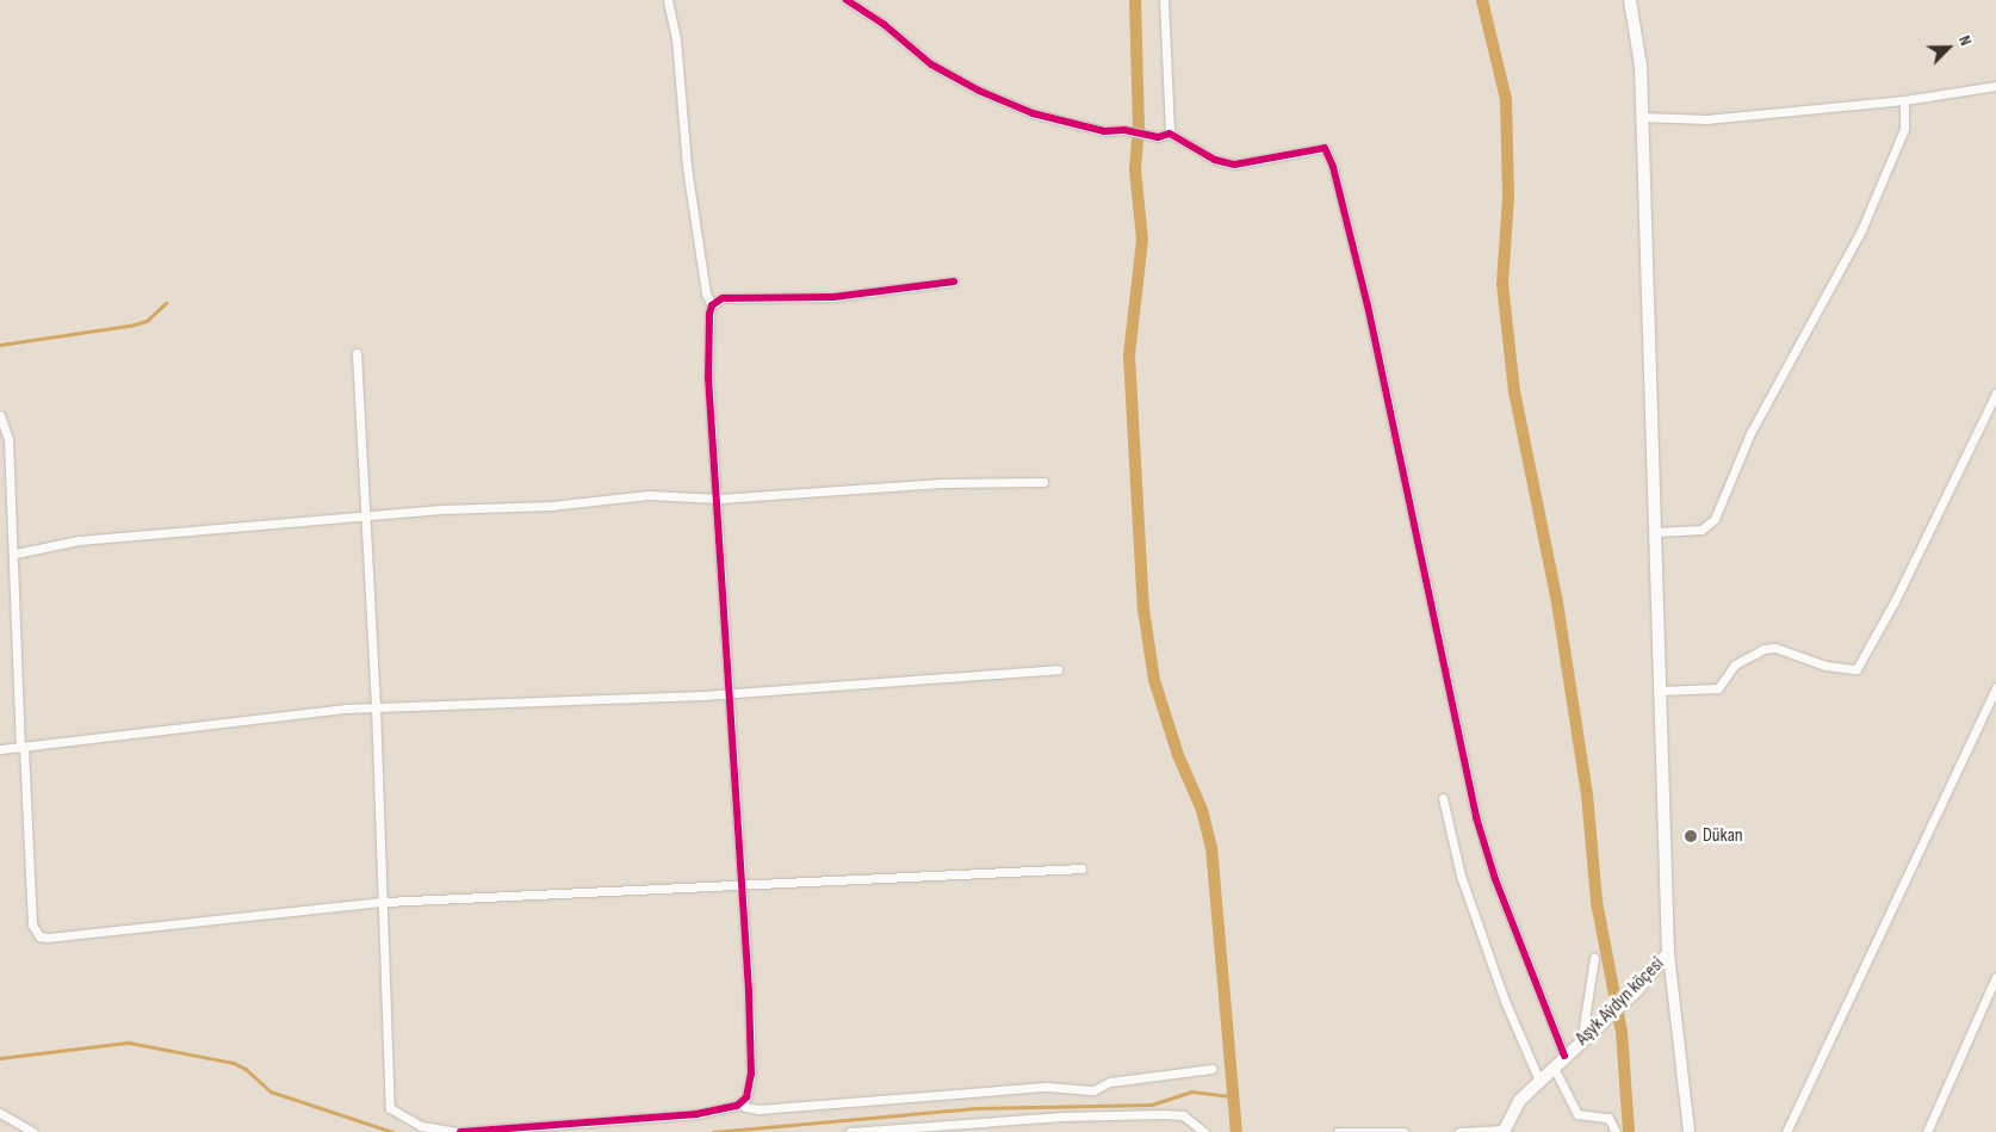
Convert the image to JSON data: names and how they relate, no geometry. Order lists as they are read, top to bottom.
{
  "streets": {
    "main road": ["Aşyk Aýdyn köçesi"]
  },
  "places": ["Dükan"],
  "north": "top right"
}
